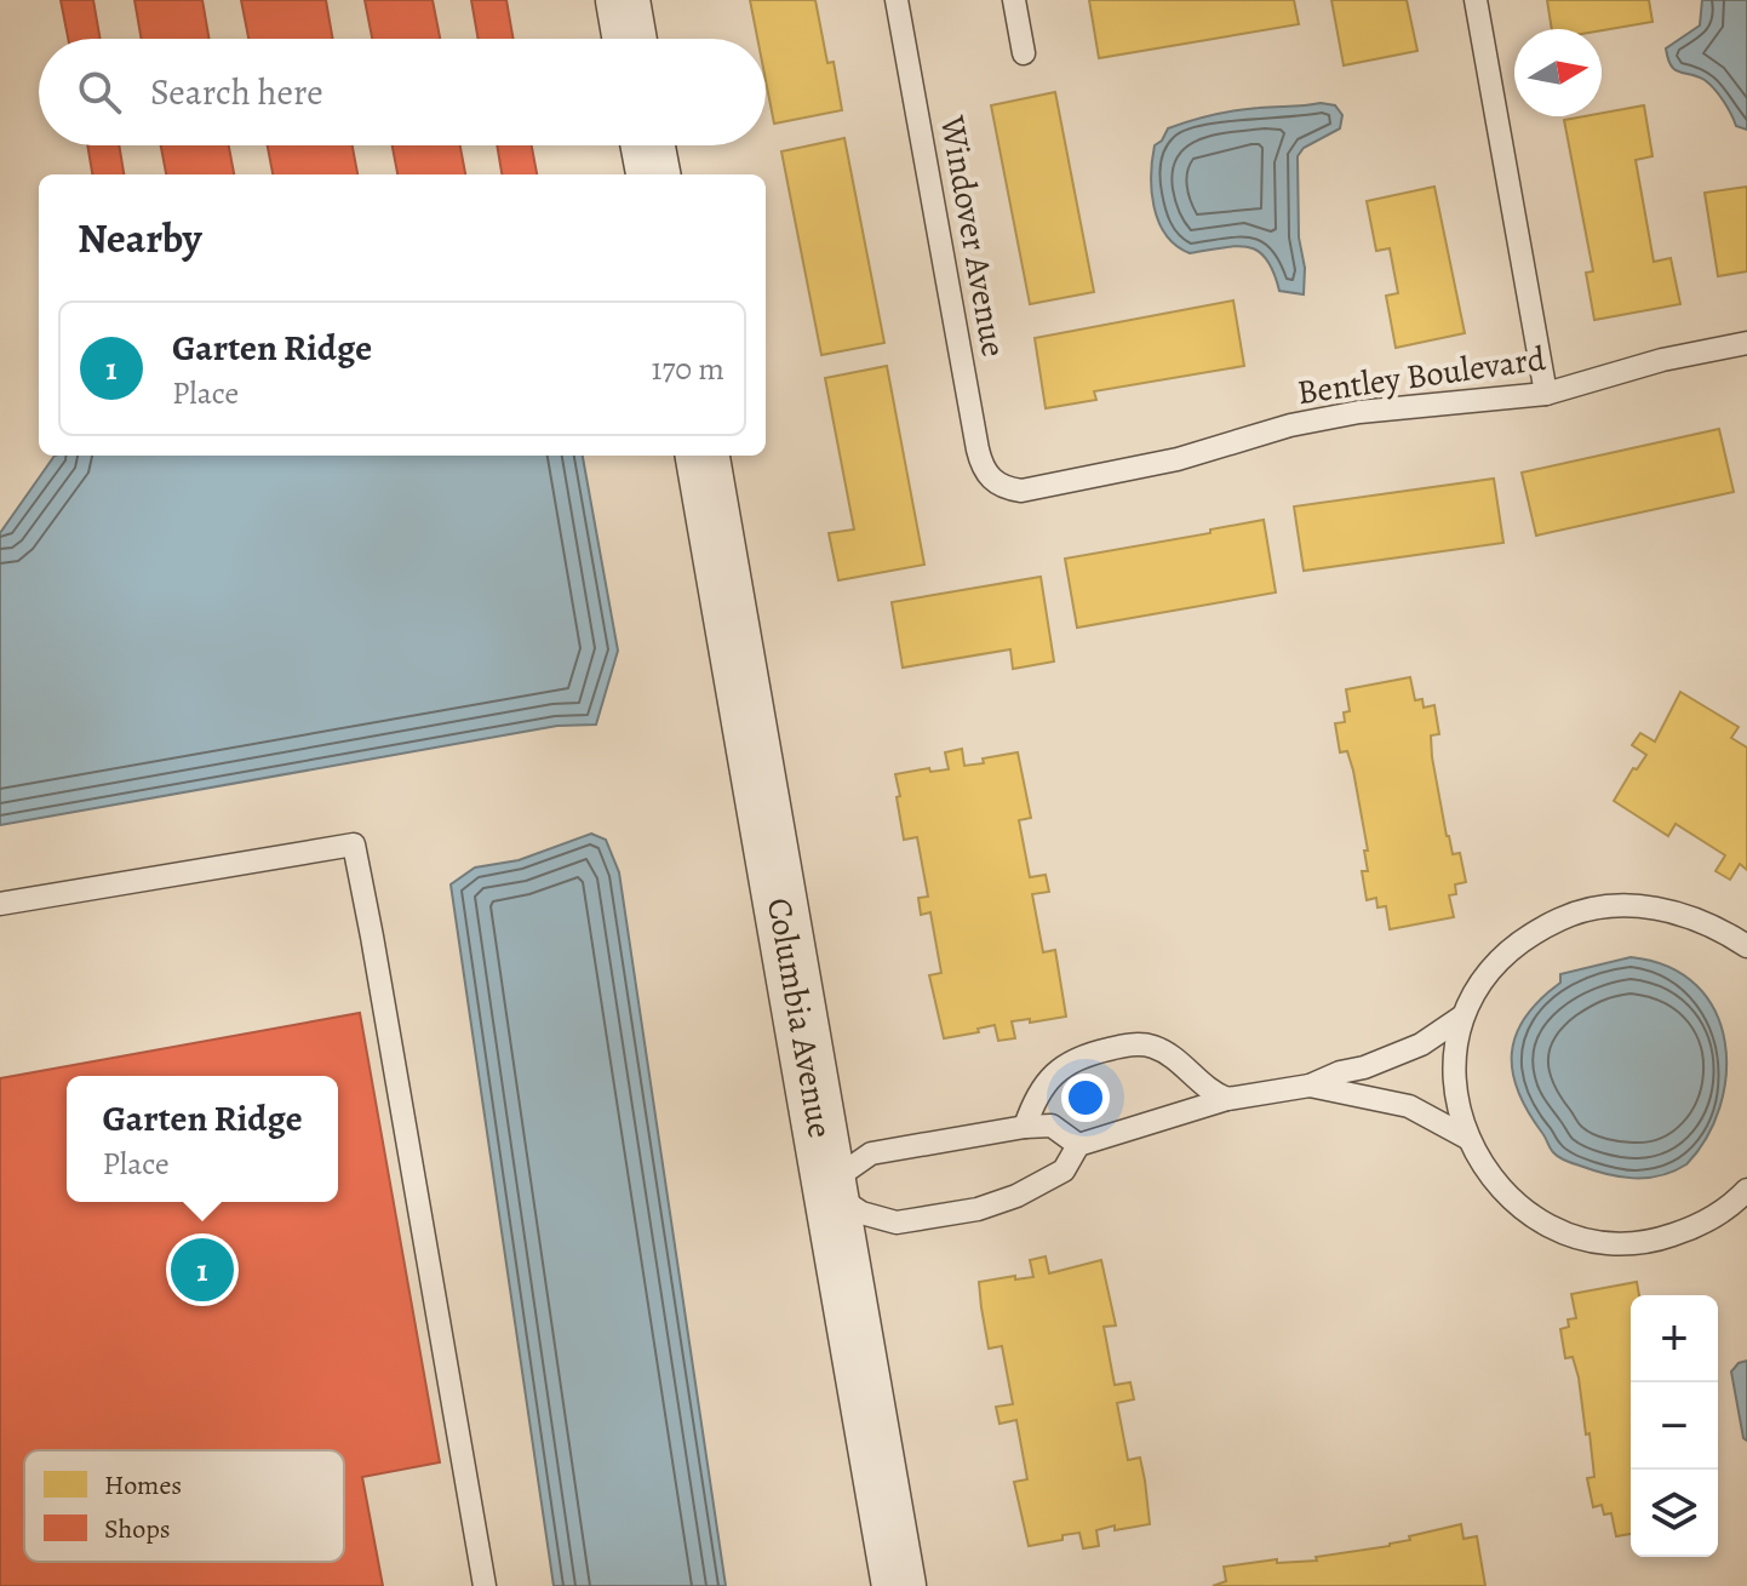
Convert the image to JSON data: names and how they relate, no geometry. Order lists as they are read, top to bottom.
{
  "streets": {
    "street": ["Columbia Avenue"],
    "lane": ["Windover Avenue", "Bentley Boulevard"]
  },
  "crossings": [
    ["Windover Avenue", "Bentley Boulevard"]
  ],
  "legend": ["Homes", "Shops"],
  "north": "right",
  "page": {
    "search": "Search here",
    "heading": "Nearby",
    "list": [
      {
        "mark": "1",
        "name": "Garten Ridge",
        "note": "Place",
        "value": "170 m"
      }
    ],
    "popup": ["Garten Ridge", "Place"],
    "pins": "1",
    "map_buttons": ["+", "−"]
  }
}
